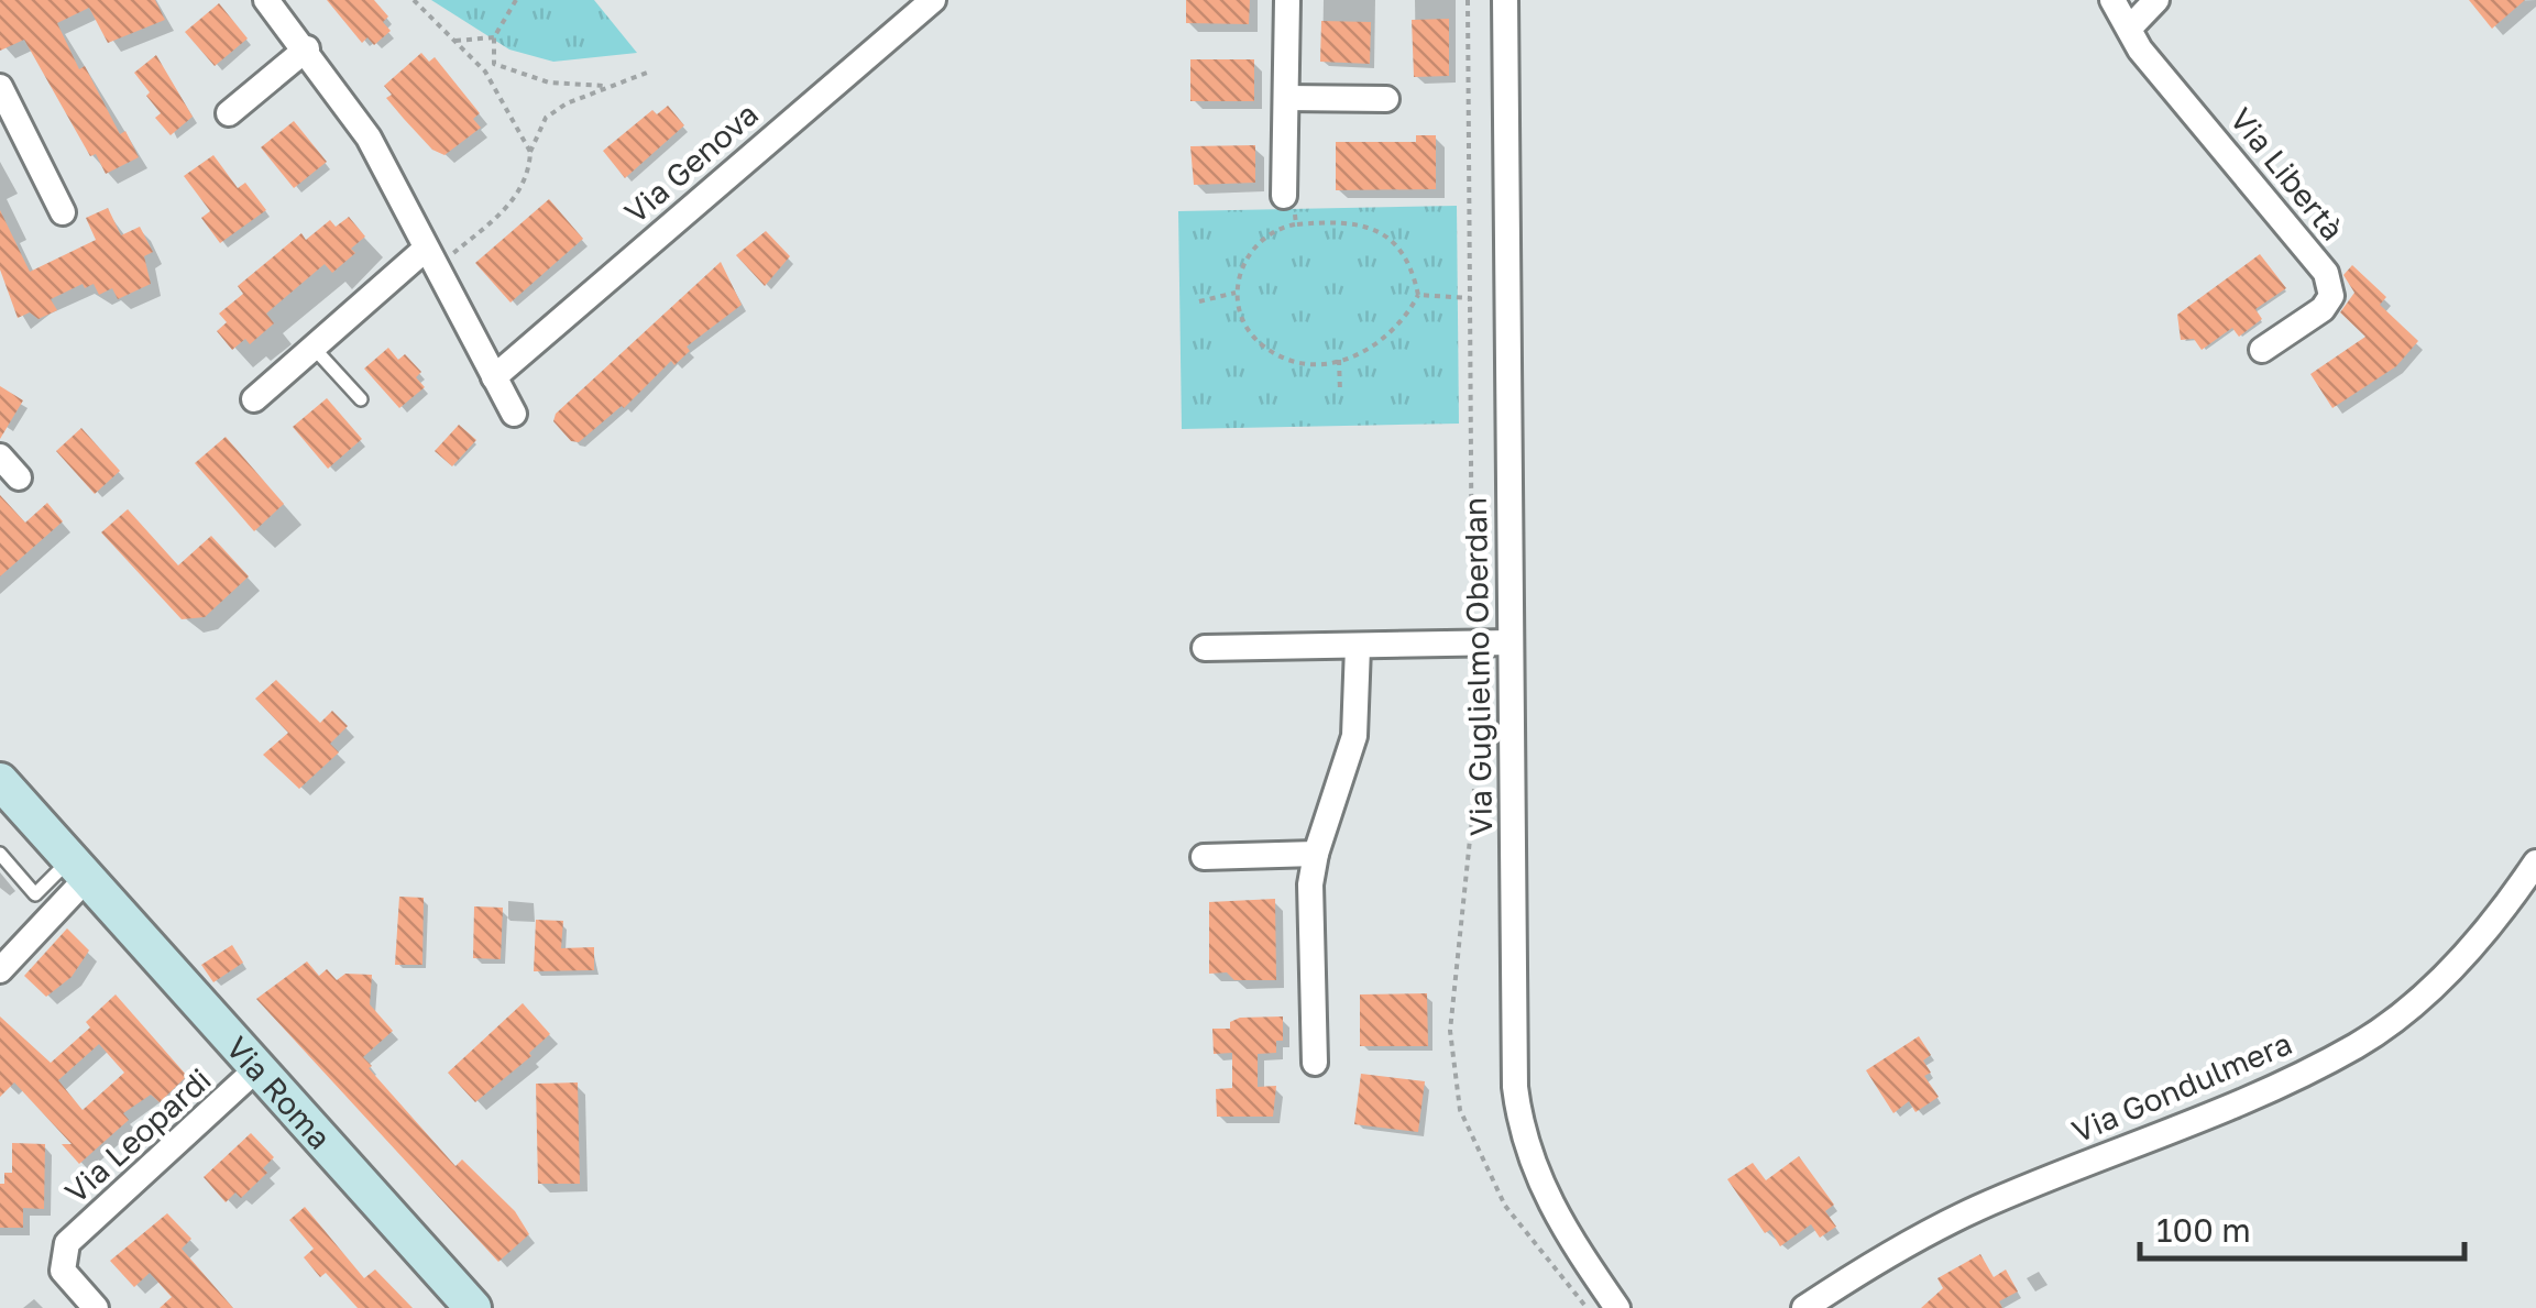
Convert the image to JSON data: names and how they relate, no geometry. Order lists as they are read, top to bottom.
{
  "streets": {
    "main road": ["Via Roma"],
    "street": [
      "Via Genova",
      "Via Libertà",
      "Via Guglielmo Oberdan",
      "Via Gondulmera",
      "Via Leopardi"
    ]
  },
  "crossings": [
    ["Via Roma", "Via Leopardi"]
  ],
  "scale_bar": "100 m"
}
